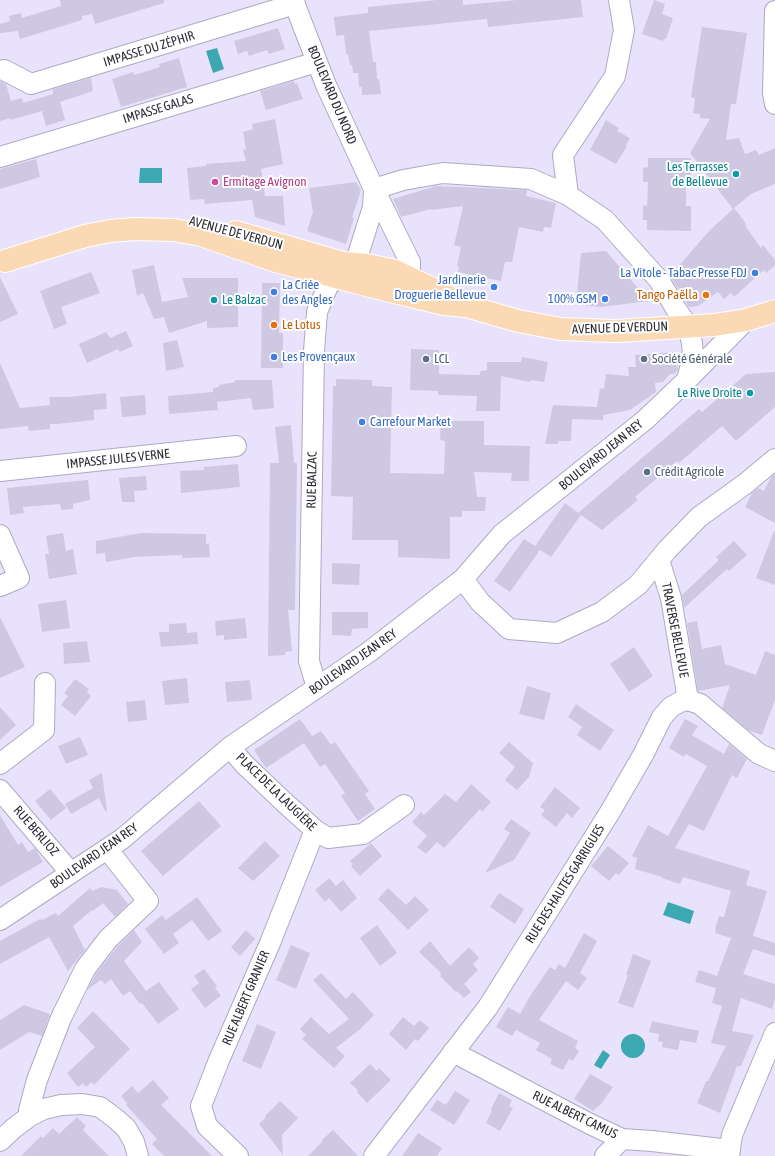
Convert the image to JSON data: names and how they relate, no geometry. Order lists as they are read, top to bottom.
{
  "streets": {
    "main road": ["AVENUE DE VERDUN"],
    "street": [
      "IMPASSE DU ZÉPHIR",
      "BOULEVARD DU NORD",
      "IMPASSE GALAS",
      "BOULEVARD JEAN REY",
      "IMPASSE JULES VERNE",
      "RUE BALZAC",
      "TRAVERSE BELLEVUE",
      "PLACE DE LA LAUGIÈRE",
      "RUE BERLIOZ",
      "RUE DES HAUTES GARRIGUES",
      "RUE ALBERT GRANIER",
      "RUE ALBERT CAMUS"
    ]
  },
  "crossings": [
    ["IMPASSE DU ZÉPHIR", "BOULEVARD DU NORD"],
    ["BOULEVARD DU NORD", "IMPASSE GALAS"],
    ["BOULEVARD DU NORD", "AVENUE DE VERDUN"],
    ["AVENUE DE VERDUN", "BOULEVARD JEAN REY"],
    ["AVENUE DE VERDUN", "RUE BALZAC"],
    ["BOULEVARD JEAN REY", "RUE BALZAC"],
    ["BOULEVARD JEAN REY", "TRAVERSE BELLEVUE"],
    ["BOULEVARD JEAN REY", "PLACE DE LA LAUGIÈRE"],
    ["BOULEVARD JEAN REY", "RUE BERLIOZ"],
    ["TRAVERSE BELLEVUE", "RUE DES HAUTES GARRIGUES"],
    ["PLACE DE LA LAUGIÈRE", "RUE ALBERT GRANIER"],
    ["RUE DES HAUTES GARRIGUES", "RUE ALBERT CAMUS"]
  ],
  "places": [
    "Les Terrasses de Bellevue",
    "Ermitage Avignon",
    "La Vitole - Tabac Presse FDJ",
    "Jardinerie Droguerie Bellevue",
    "La Criée des Angles",
    "Tango Paëlla",
    "100% GSM",
    "Le Balzac",
    "Le Lotus",
    "Les Provençaux",
    "LCL",
    "Société Générale",
    "Le Rive Droite",
    "Carrefour Market",
    "Crédit Agricole"
  ]
}
